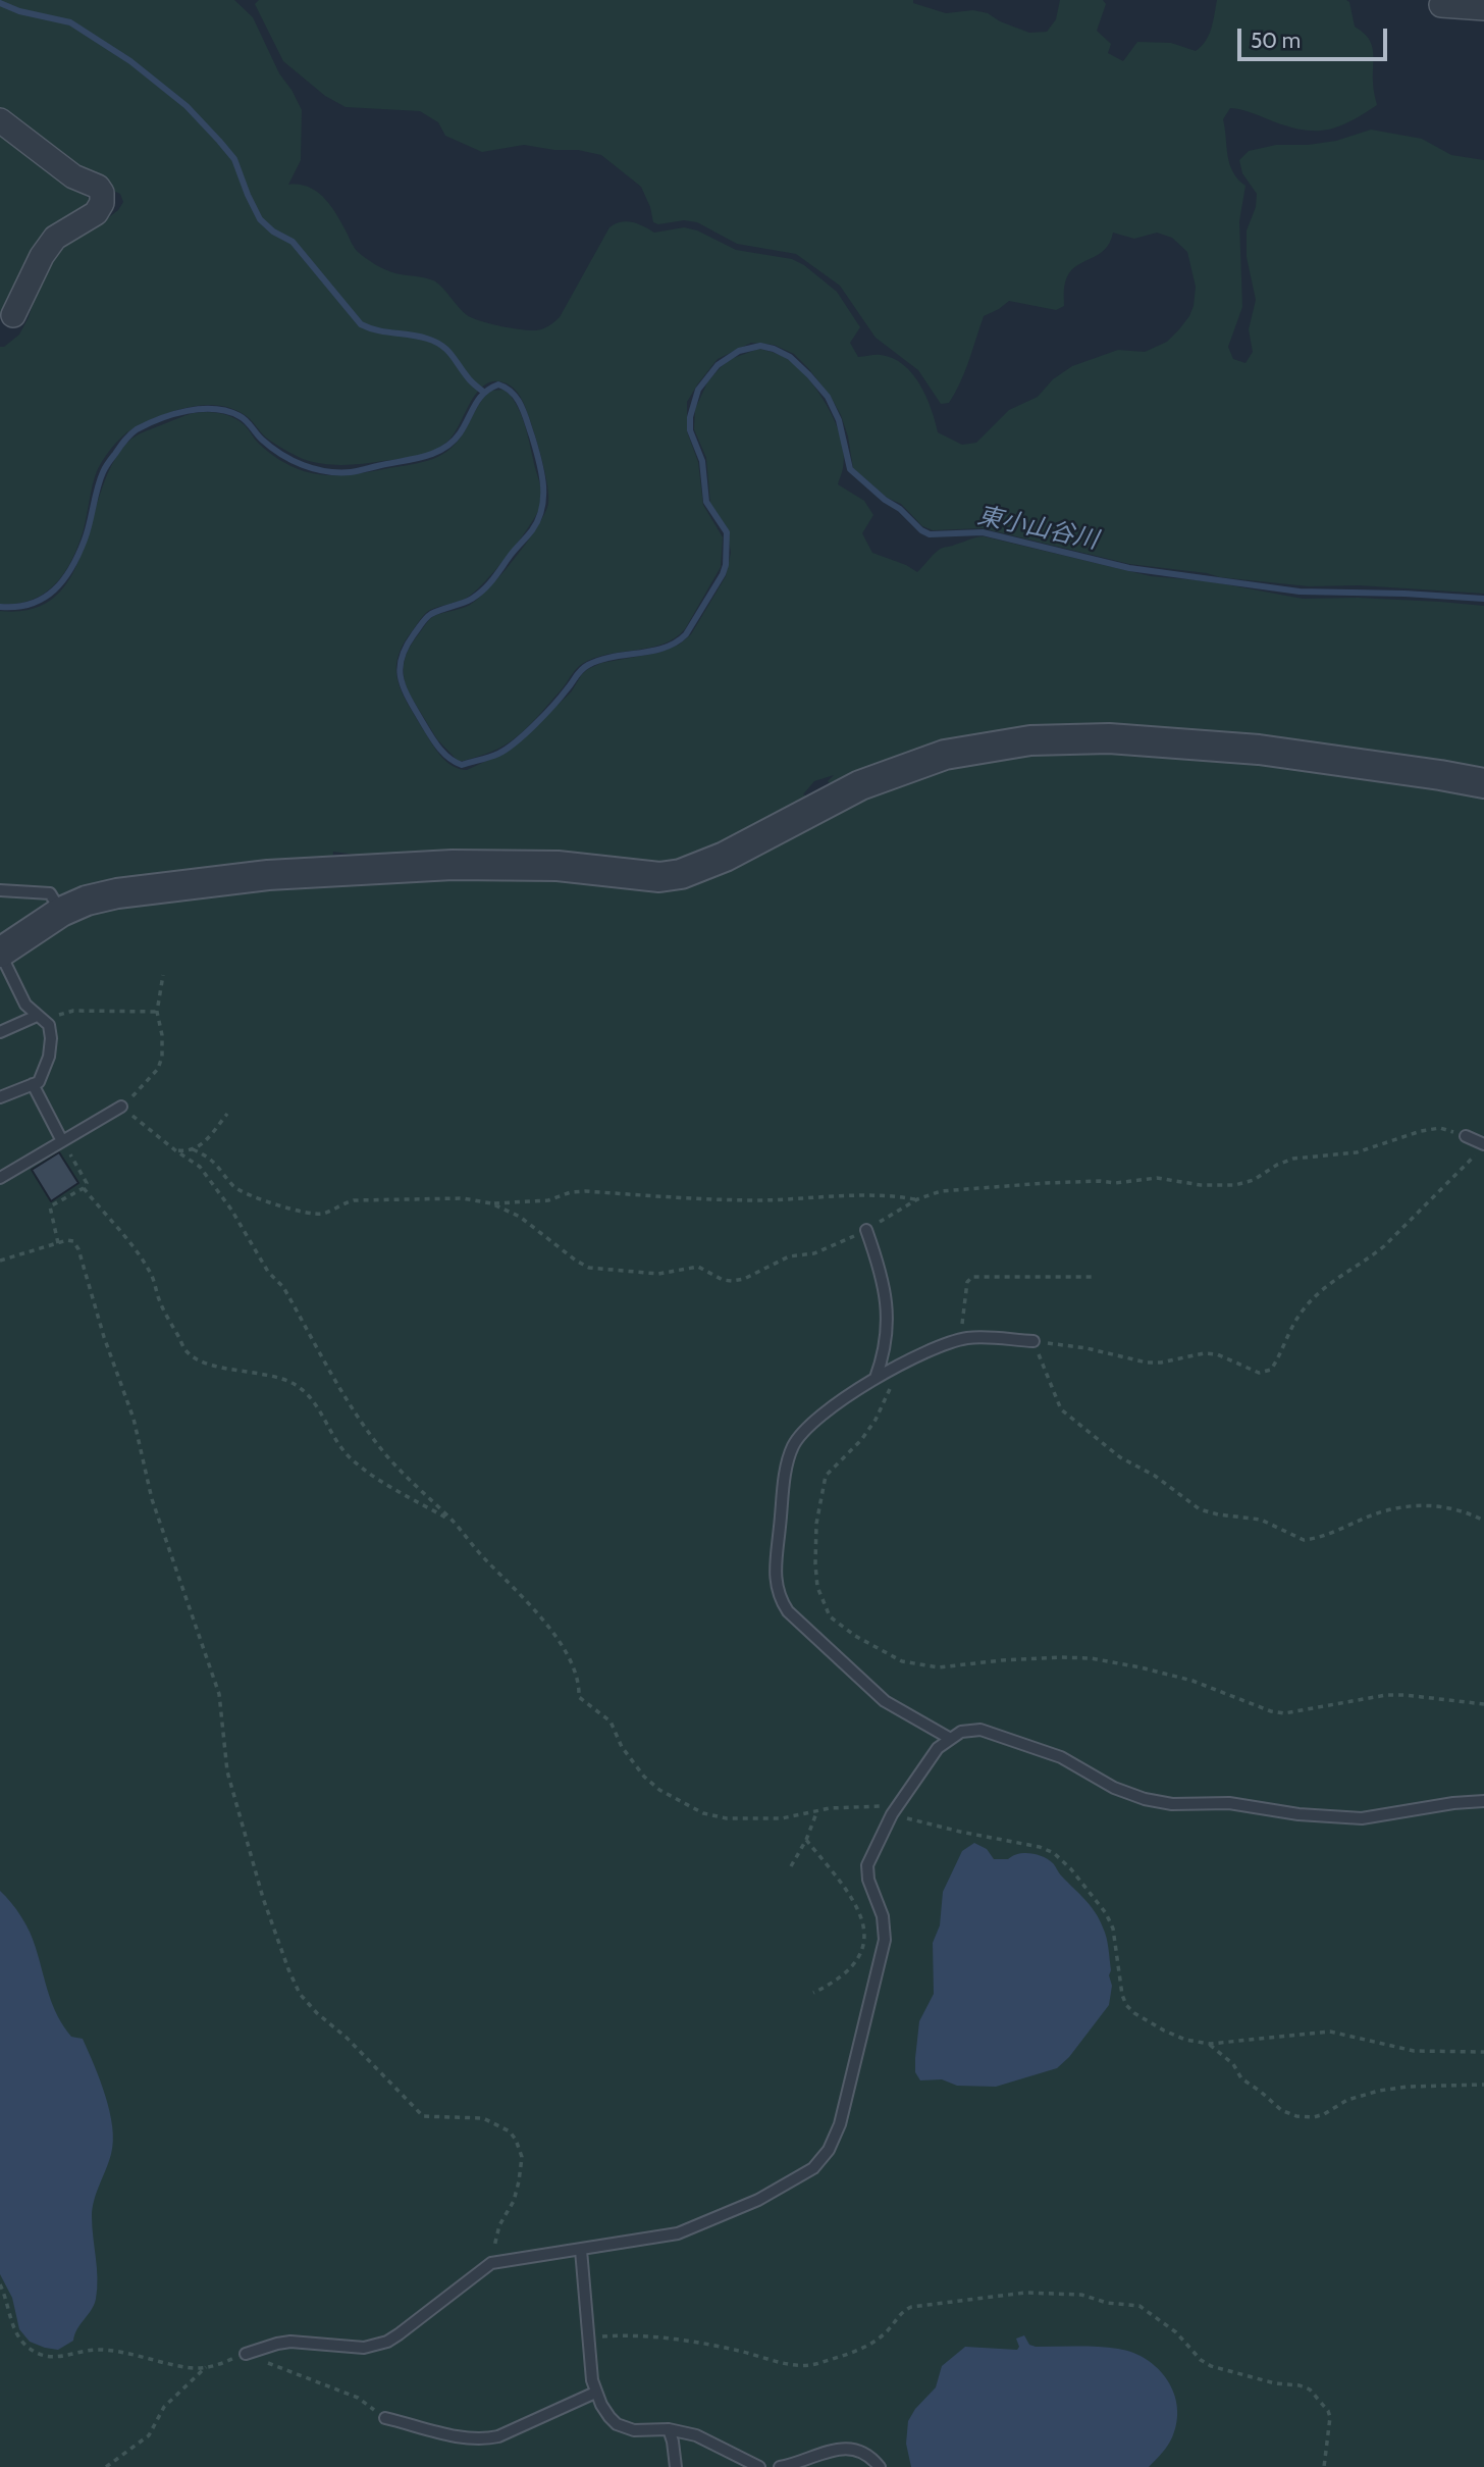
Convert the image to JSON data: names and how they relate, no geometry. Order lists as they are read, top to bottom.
{
  "water": ["東小山谷川"],
  "scale_bar": "50 m"
}
